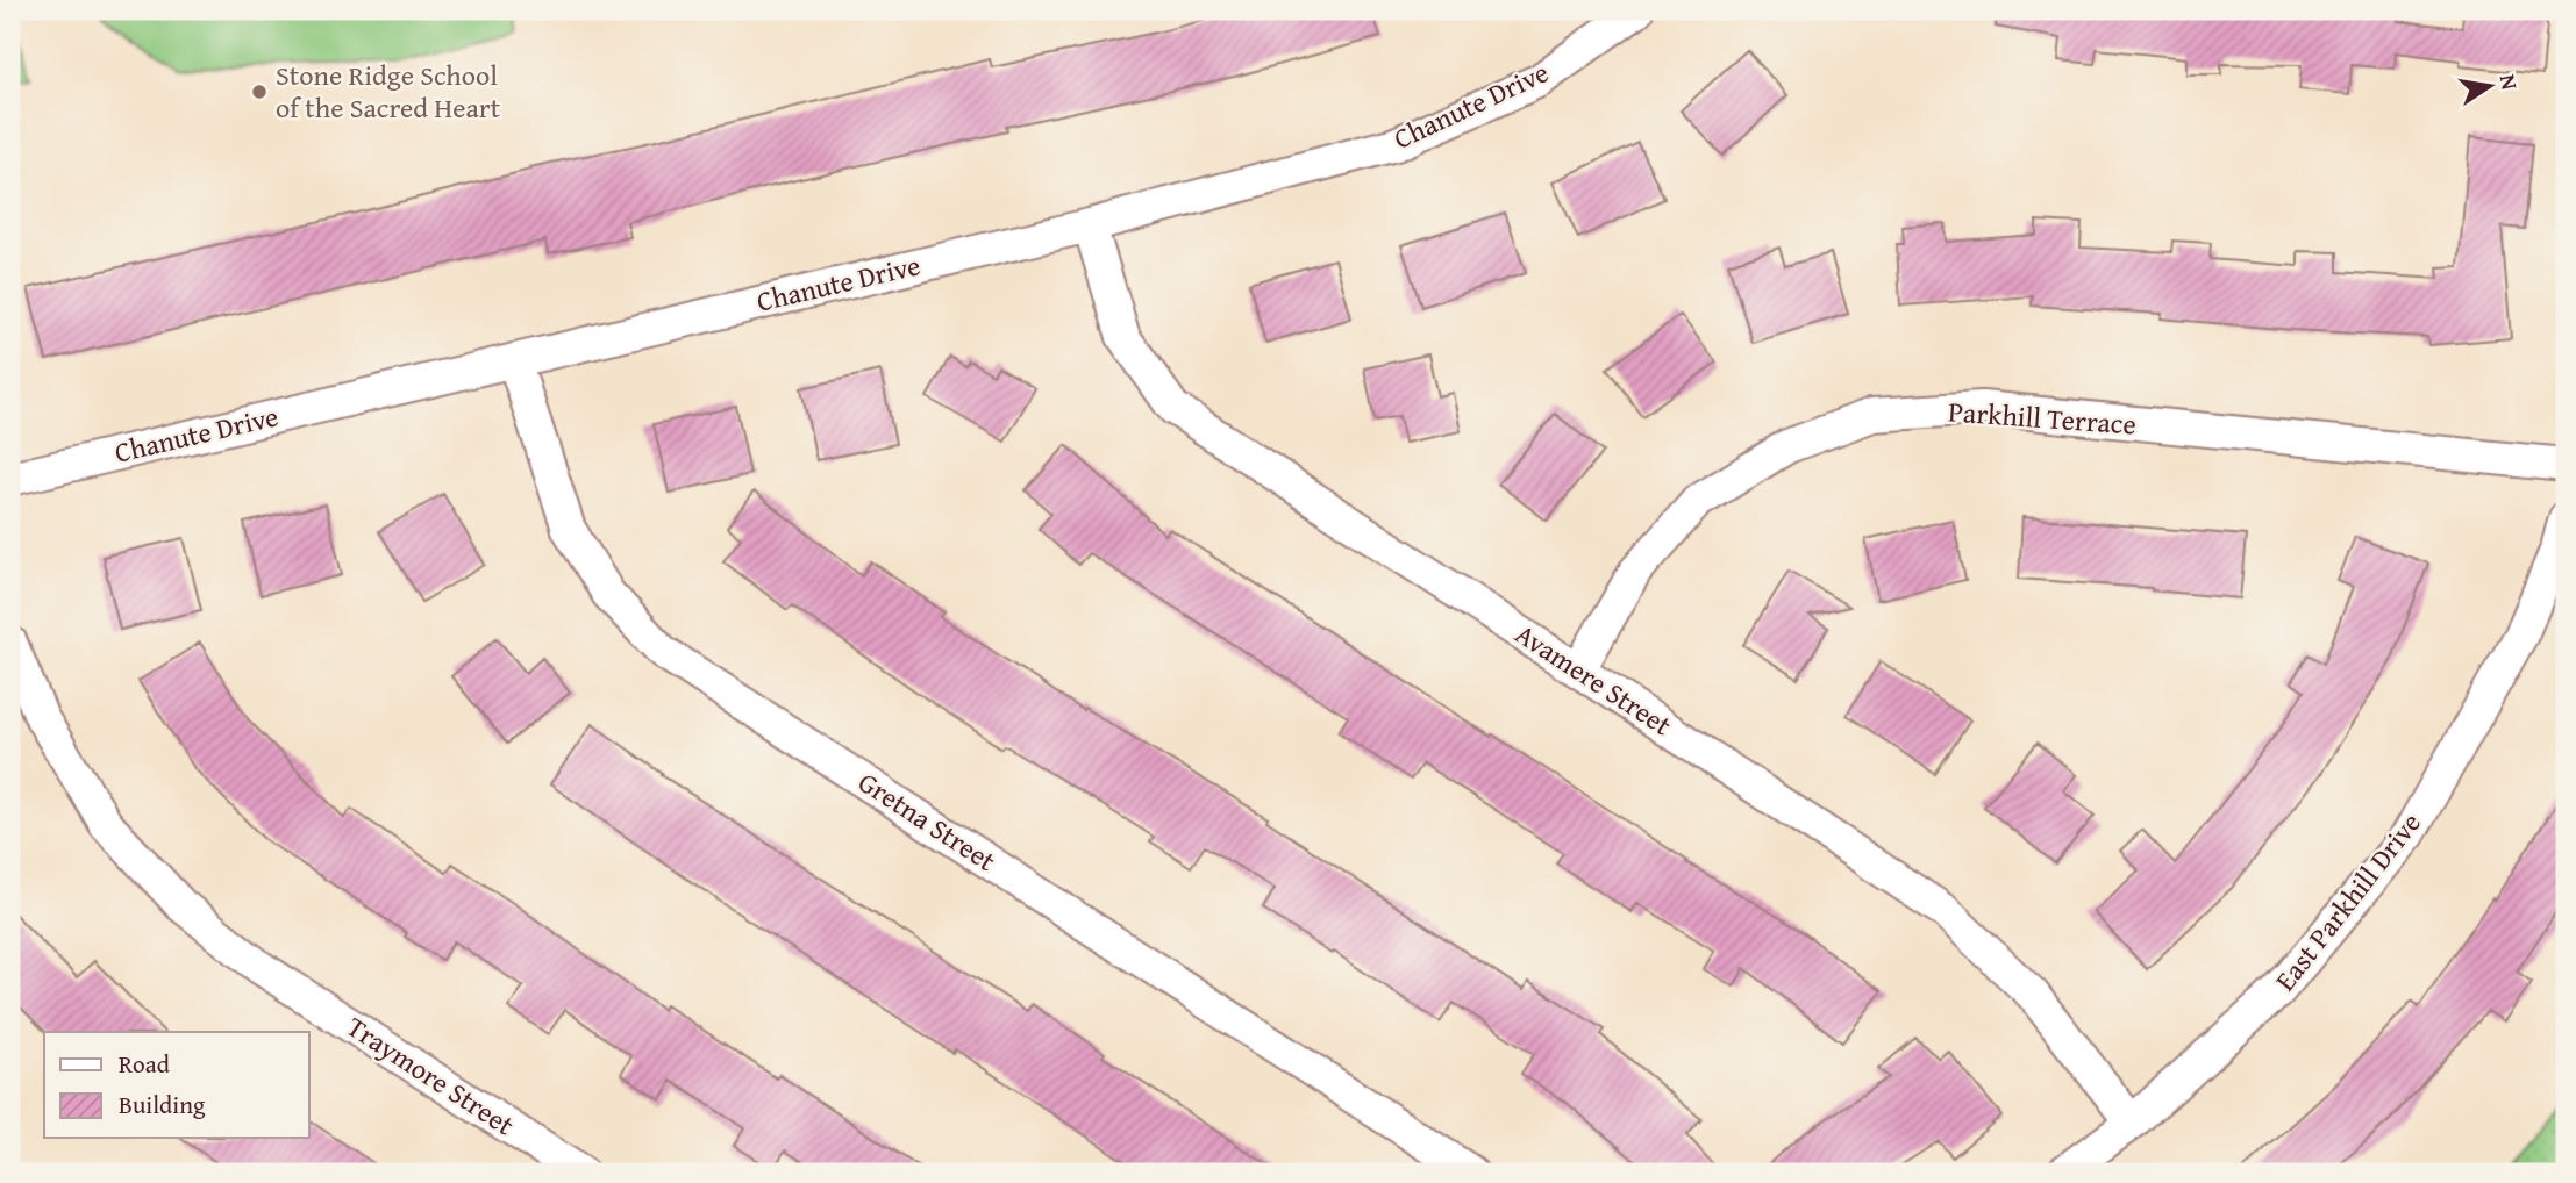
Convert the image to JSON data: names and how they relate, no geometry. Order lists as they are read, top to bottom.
{
  "streets": {
    "street": [
      "Chanute Drive",
      "Parkhill Terrace",
      "Avamere Street",
      "Gretna Street",
      "East Parkhill Drive",
      "Traymore Street"
    ]
  },
  "crossings": [
    ["Chanute Drive", "Avamere Street"],
    ["Chanute Drive", "Gretna Street"],
    ["Parkhill Terrace", "Avamere Street"],
    ["Avamere Street", "East Parkhill Drive"]
  ],
  "places": ["Stone Ridge School of the Sacred Heart"],
  "legend": ["Road", "Building"],
  "north": "right"
}
